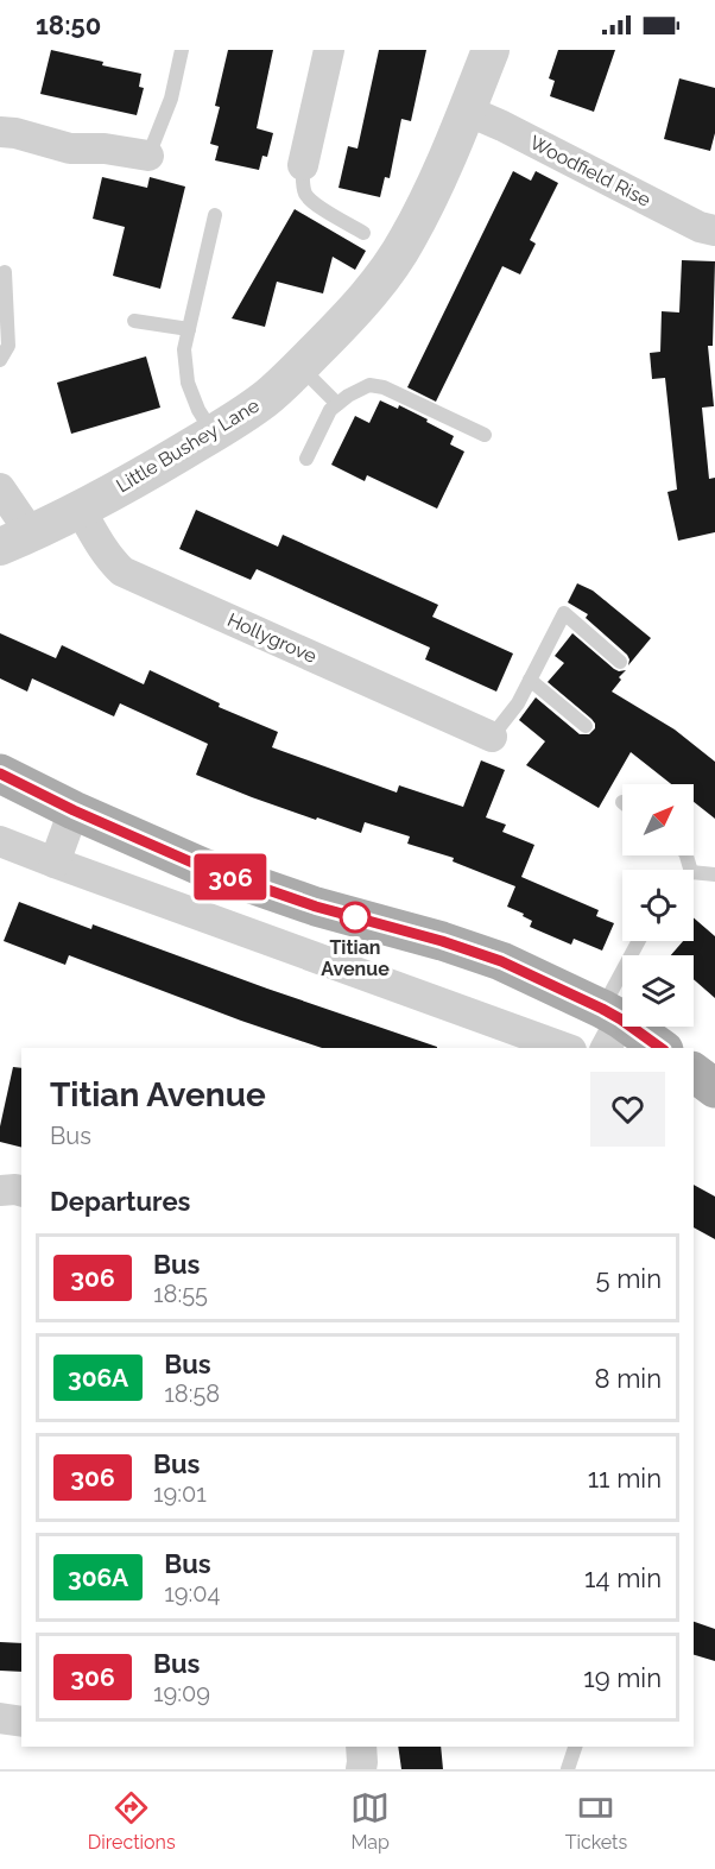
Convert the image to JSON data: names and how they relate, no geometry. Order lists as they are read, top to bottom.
{
  "streets": {
    "street": ["Woodfield Rise", "Little Bushey Lane", "Hollygrove"]
  },
  "crossings": [
    ["Woodfield Rise", "Little Bushey Lane"],
    ["Little Bushey Lane", "Hollygrove"]
  ],
  "places": ["Titian Avenue"],
  "lines": ["bus line 306"],
  "north": "top right",
  "page": {
    "status": "18:50",
    "on_map": "306",
    "heading": [
      ["Titian Avenue", "Bus"],
      "Departures"
    ],
    "list": [
      {
        "mark": "306",
        "name": "Bus",
        "note": "18:55",
        "value": "5 min"
      },
      {
        "mark": "306A",
        "name": "Bus",
        "note": "18:58",
        "value": "8 min"
      },
      {
        "mark": "306",
        "name": "Bus",
        "note": "19:01",
        "value": "11 min"
      },
      {
        "mark": "306A",
        "name": "Bus",
        "note": "19:04",
        "value": "14 min"
      },
      {
        "mark": "306",
        "name": "Bus",
        "note": "19:09",
        "value": "19 min"
      }
    ],
    "tabs": ["Directions", "Map", "Tickets"]
  }
}
